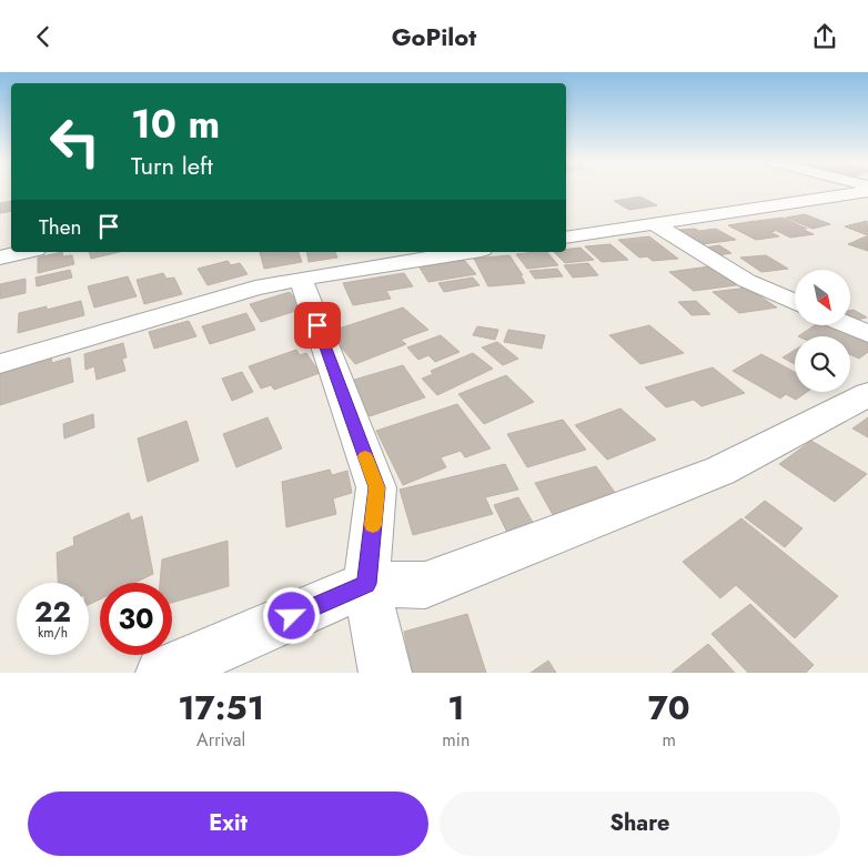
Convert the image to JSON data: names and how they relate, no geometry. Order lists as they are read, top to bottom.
{
  "north": "bottom right",
  "page": {
    "header": "GoPilot",
    "turn": ["10 m", "Turn left"],
    "then": "Then",
    "speed": "22 km/h",
    "limit": "30",
    "eta": [
      "17:51",
      "Arrival",
      "1",
      "min",
      "70",
      "m"
    ],
    "buttons": ["Exit", "Share"]
  }
}
